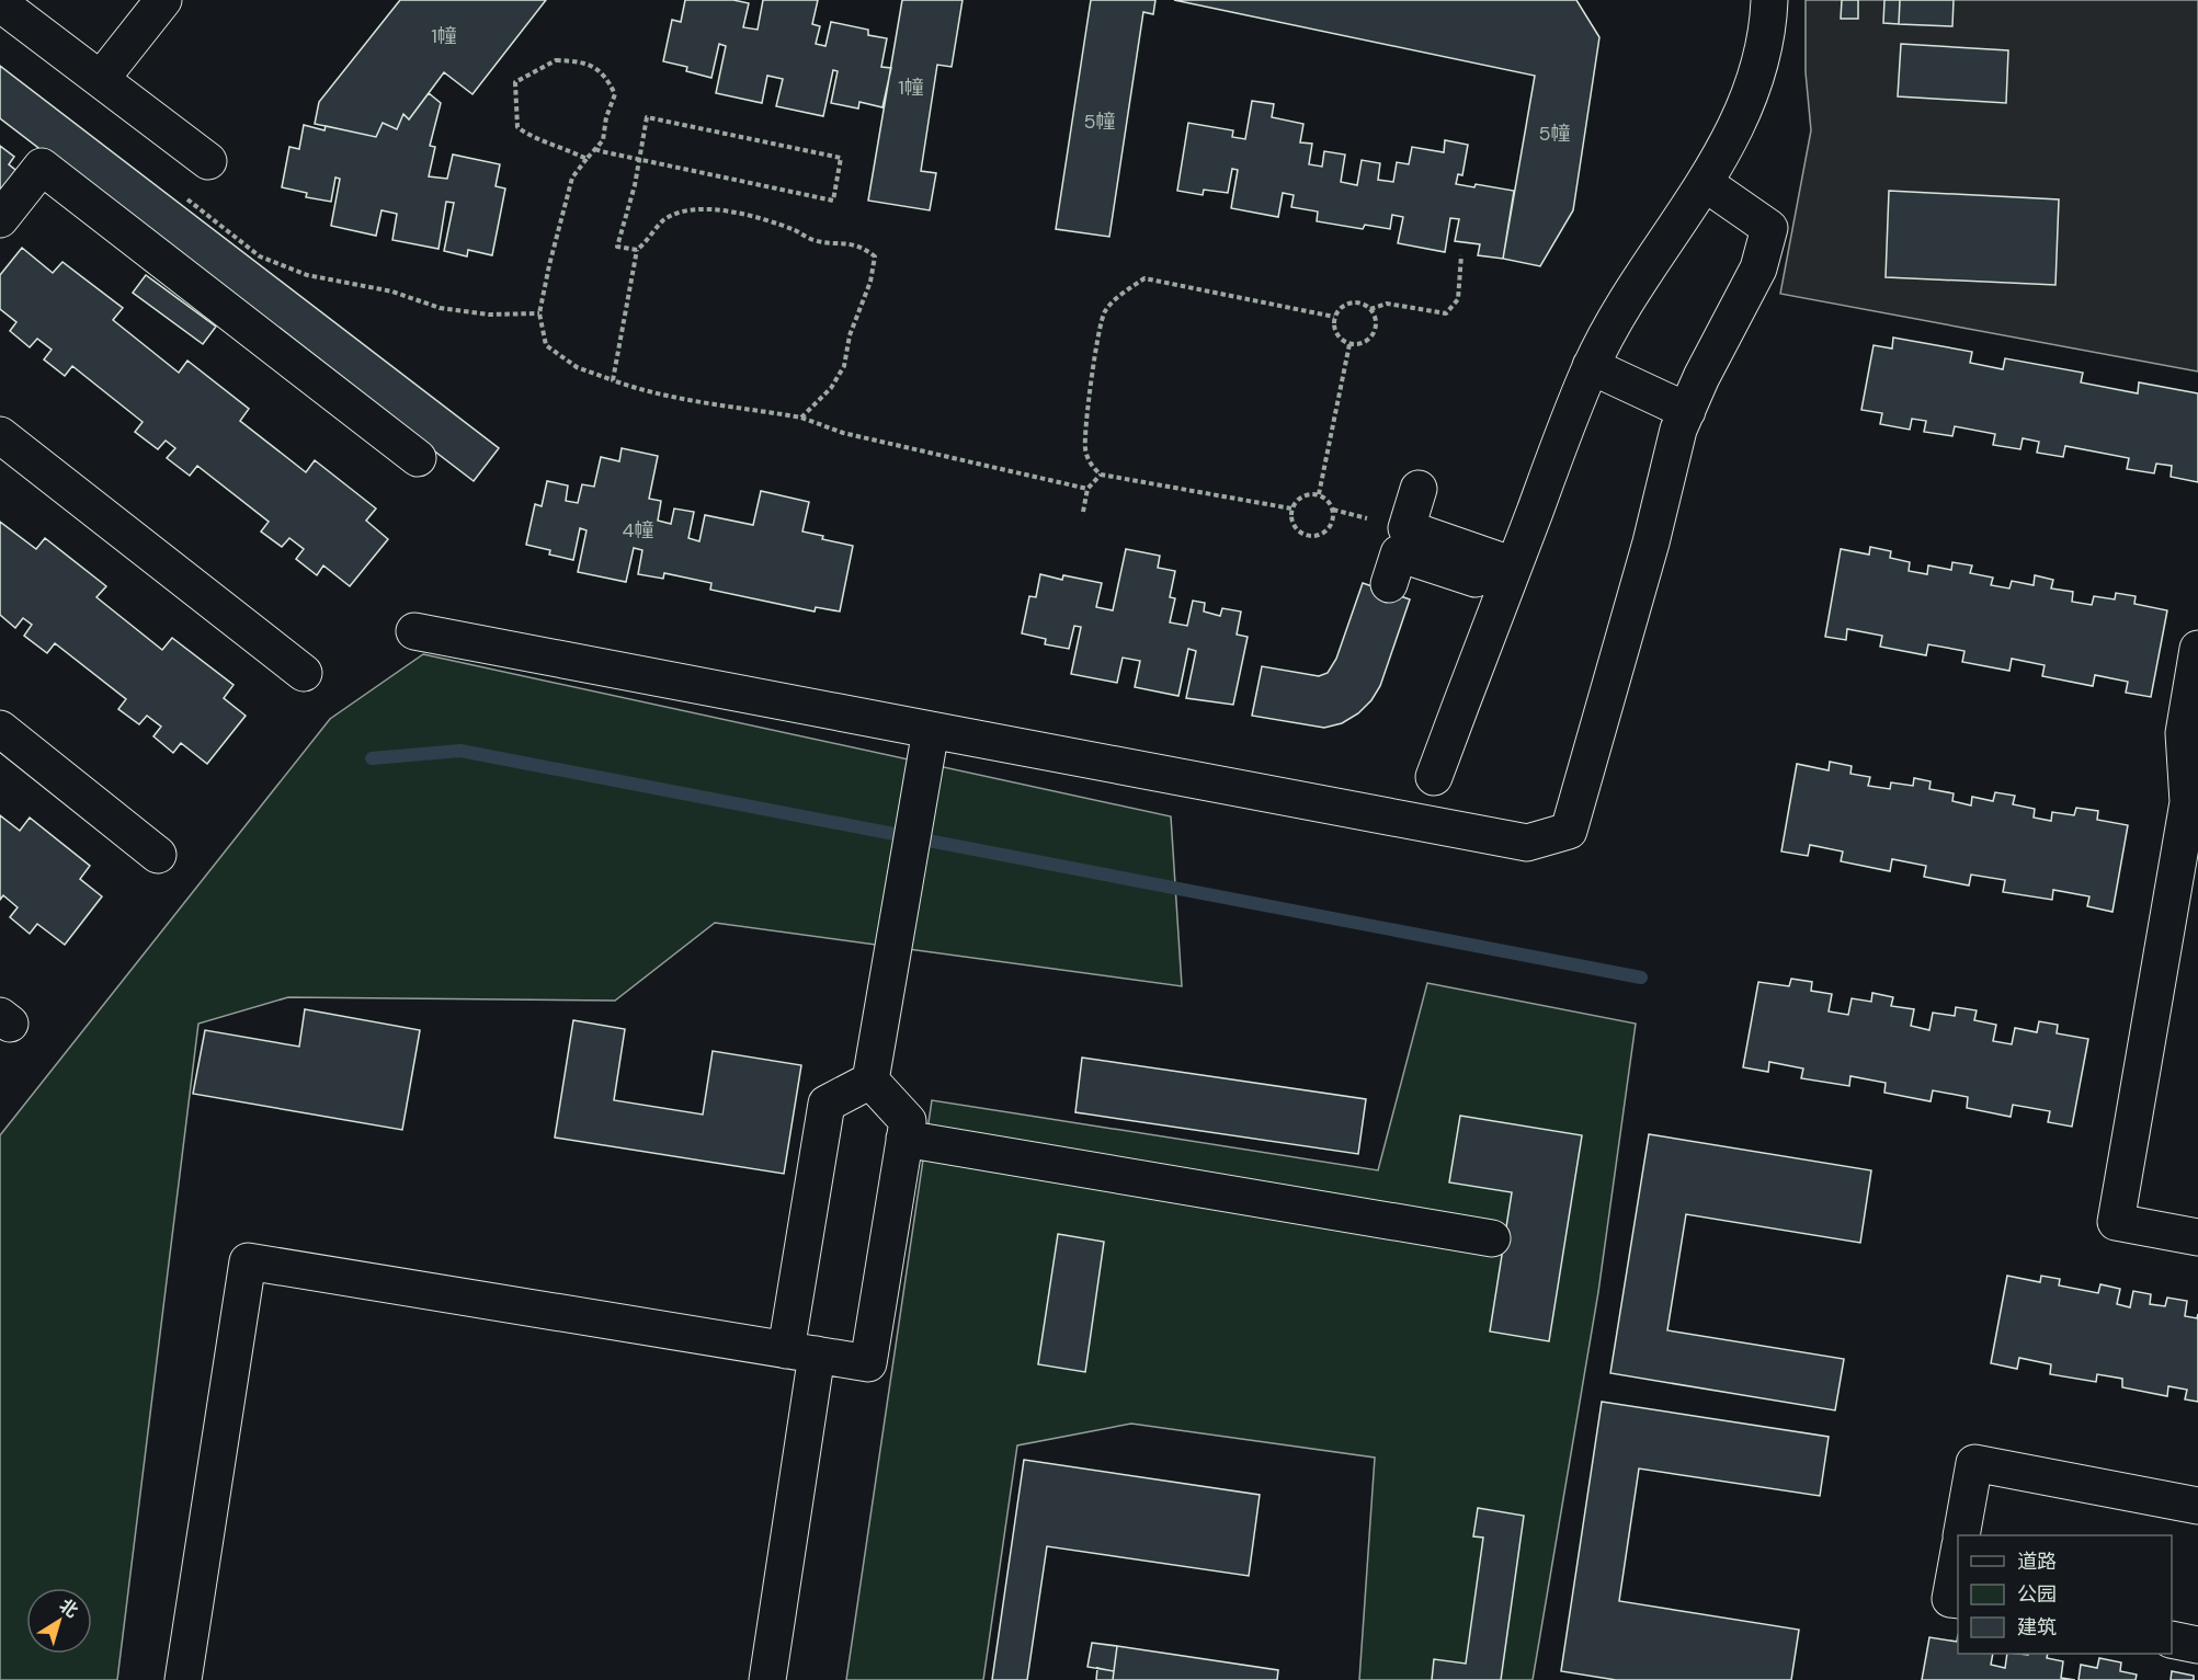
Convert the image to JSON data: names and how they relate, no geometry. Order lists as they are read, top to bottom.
{
  "house_numbers": [
    "1幢",
    "1幢",
    "5幢",
    "5幢",
    "4幢"
  ],
  "legend": ["道路", "公园", "建筑"],
  "north": "top right"
}
